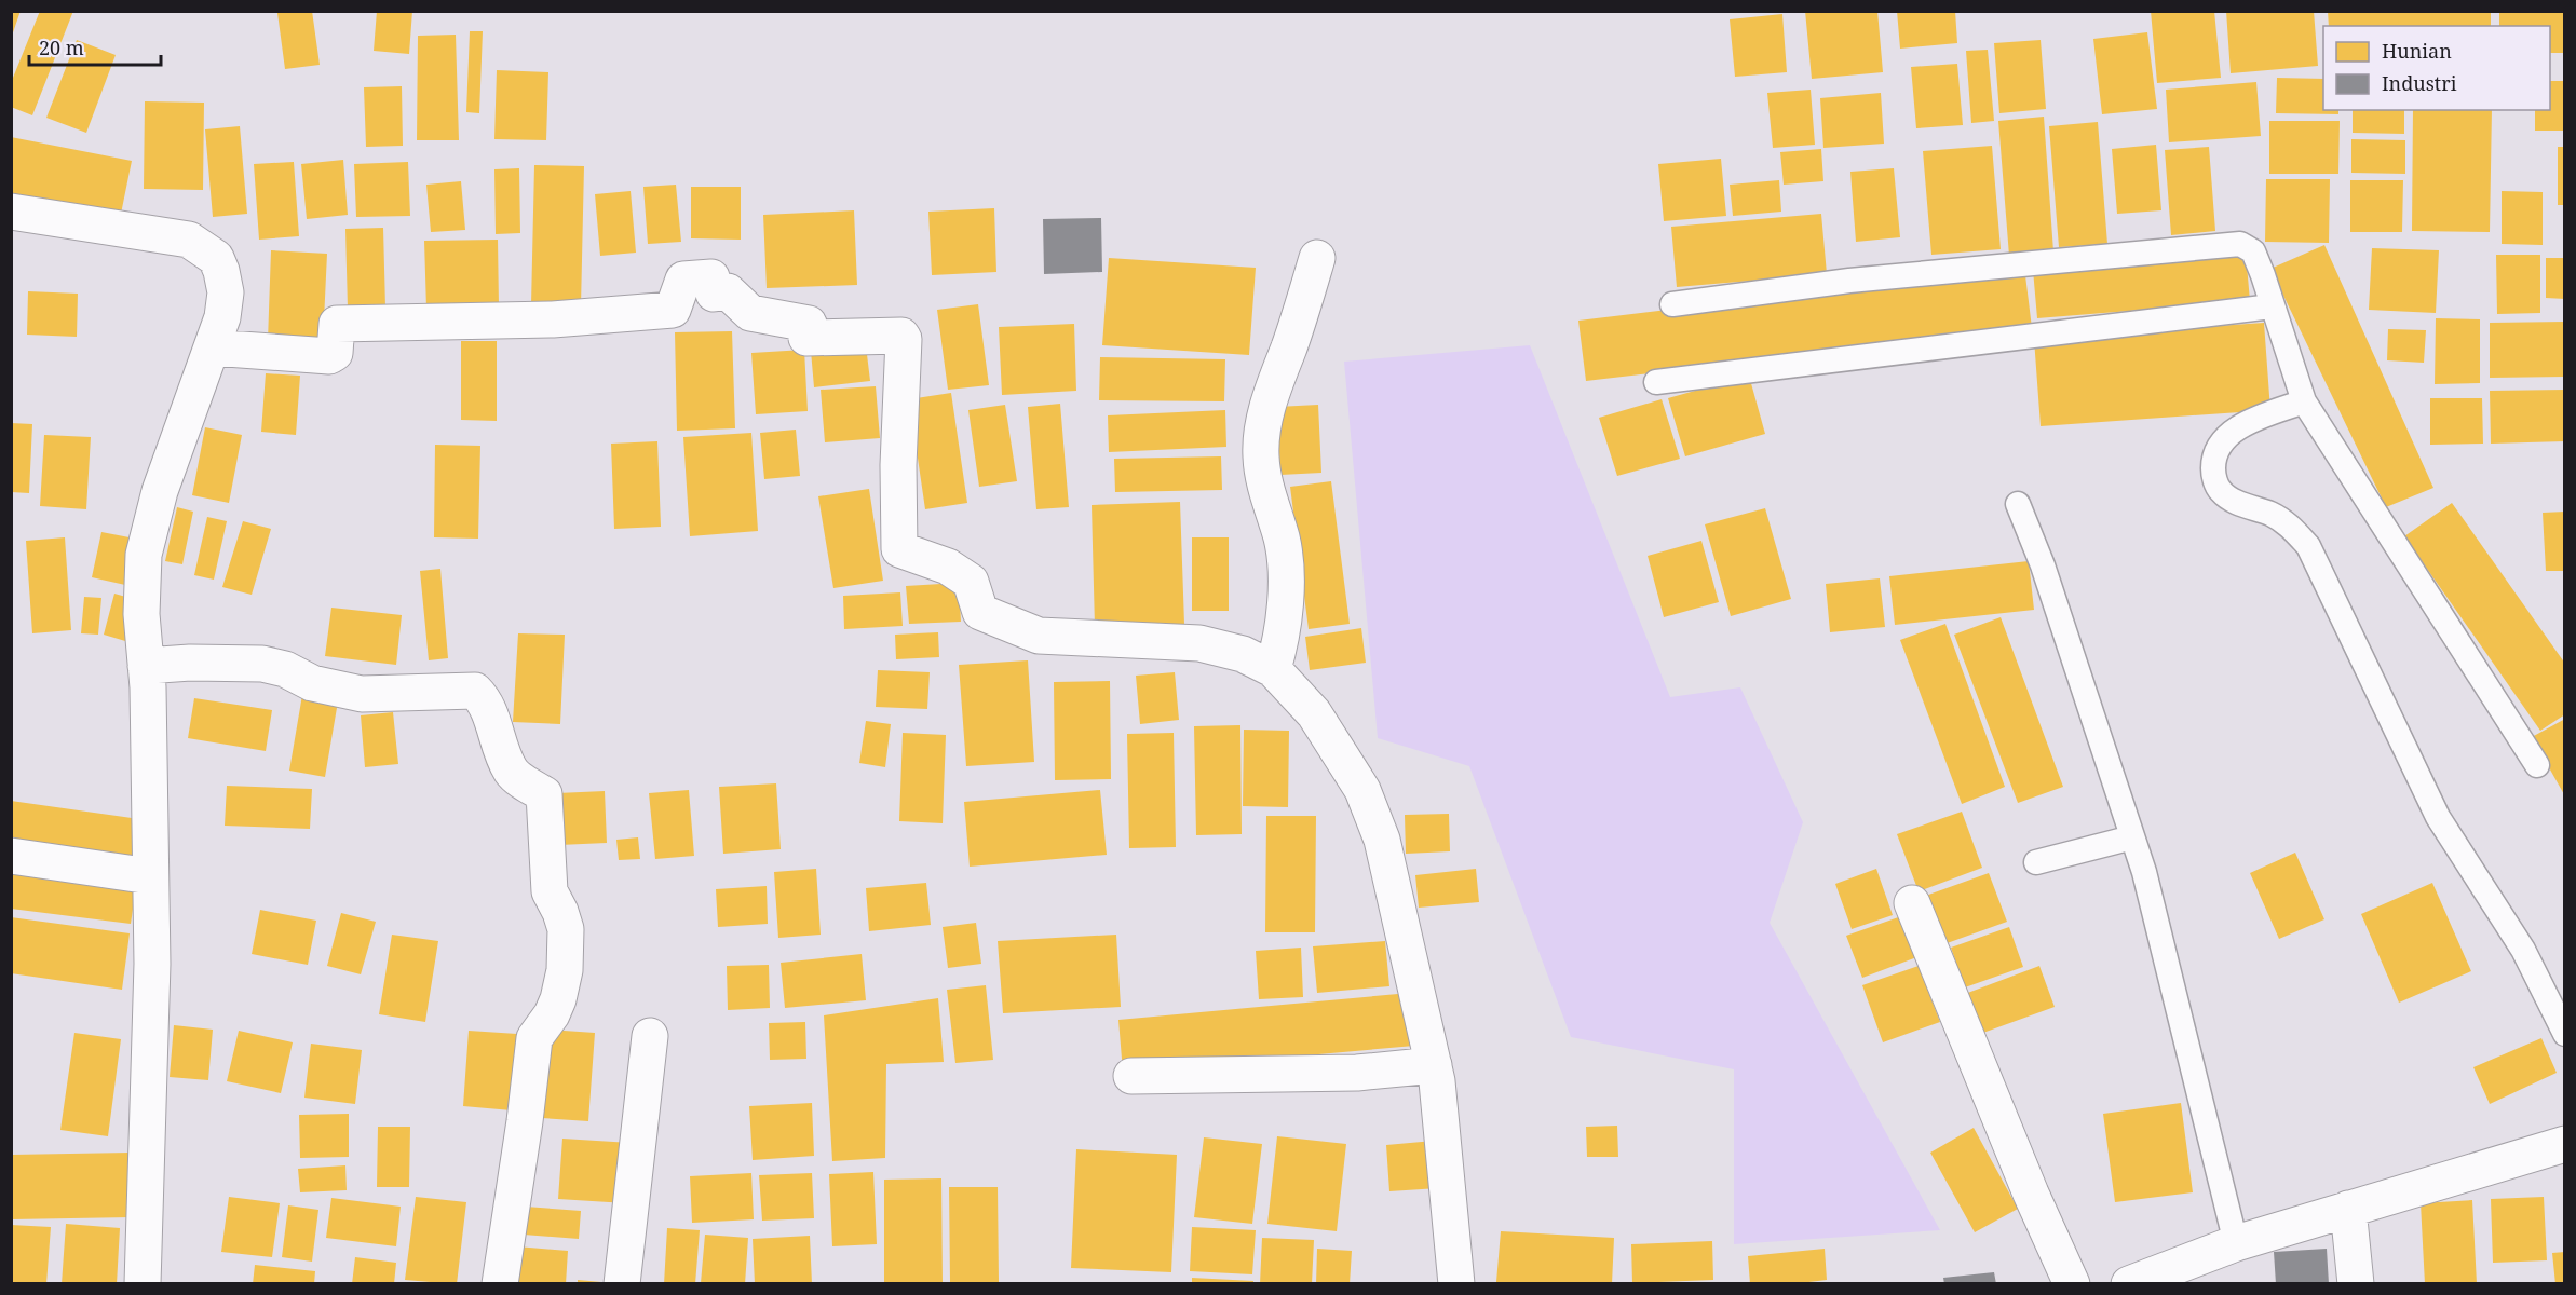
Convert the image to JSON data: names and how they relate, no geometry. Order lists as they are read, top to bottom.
{
  "legend": ["Hunian", "Industri"],
  "scale_bar": "20 m"
}
